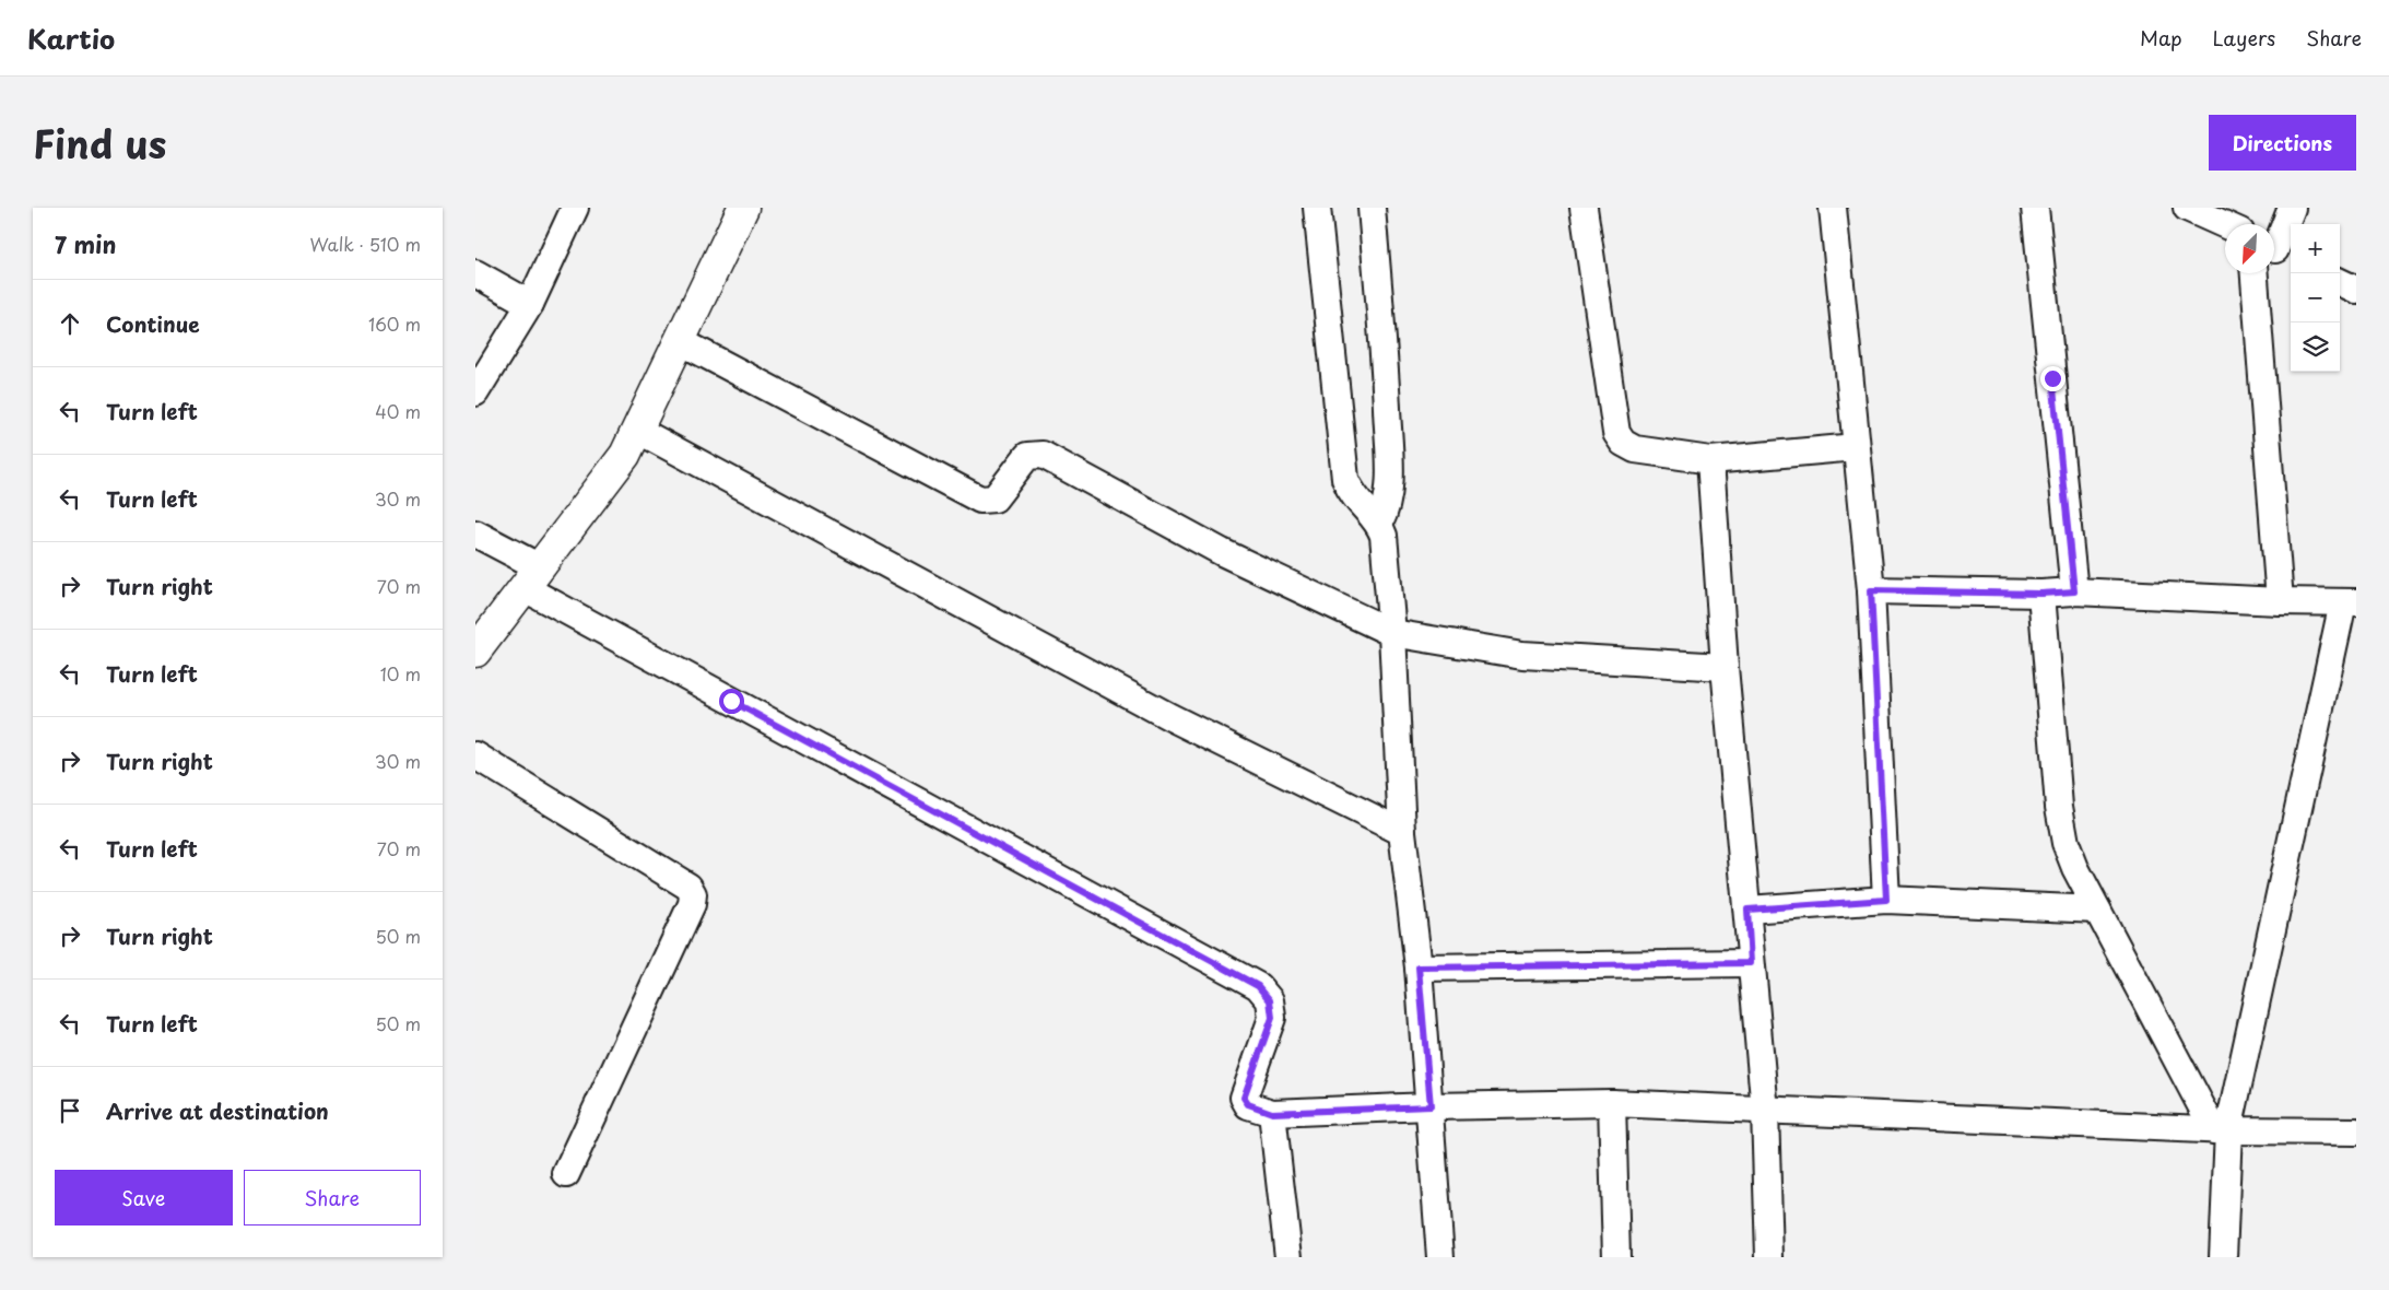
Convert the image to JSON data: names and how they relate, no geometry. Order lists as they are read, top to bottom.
{
  "north": "bottom left",
  "page": {
    "header": "Kartio",
    "nav": ["Map", "Layers", "Share"],
    "title": "Find us",
    "buttons": [
      "Directions",
      ["Save", "Share"]
    ],
    "heading": ["7 min", "Walk · 510 m"],
    "map_buttons": ["+", "−"],
    "list": [
      ["Continue", "160 m"],
      ["Turn left", "40 m"],
      ["Turn left", "30 m"],
      ["Turn right", "70 m"],
      ["Turn left", "10 m"],
      ["Turn right", "30 m"],
      ["Turn left", "70 m"],
      ["Turn right", "50 m"],
      ["Turn left", "50 m"],
      "Arrive at destination"
    ]
  }
}
